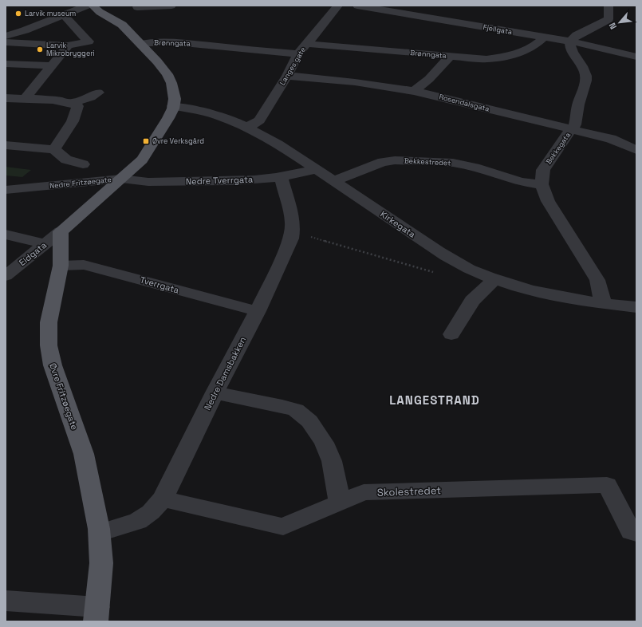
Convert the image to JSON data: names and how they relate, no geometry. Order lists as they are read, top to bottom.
{
  "streets": {
    "main road": ["Nedre Fritzøegate", "Øvre Fritzøegate"],
    "street": [
      "Fjellgata",
      "Brønngata",
      "Langes gate",
      "Rosendalsgata",
      "Bekkegata",
      "Bekkestredet",
      "Nedre Tverrgata",
      "Kirkegata",
      "Eidgata",
      "Tverrgata",
      "Nedre Damsbakken",
      "Skolestredet"
    ]
  },
  "crossings": [
    ["Fjellgata", "Brønngata"],
    ["Fjellgata", "Bekkegata"],
    ["Brønngata", "Langes gate"],
    ["Brønngata", "Nedre Fritzøegate"],
    ["Langes gate", "Rosendalsgata"],
    ["Langes gate", "Kirkegata"],
    ["Rosendalsgata", "Bekkegata"],
    ["Bekkegata", "Bekkestredet"],
    ["Bekkestredet", "Kirkegata"],
    ["Nedre Tverrgata", "Nedre Fritzøegate"],
    ["Nedre Tverrgata", "Kirkegata"],
    ["Nedre Tverrgata", "Nedre Damsbakken"],
    ["Nedre Fritzøegate", "Kirkegata"],
    ["Eidgata", "Øvre Fritzøegate"],
    ["Tverrgata", "Nedre Damsbakken"],
    ["Tverrgata", "Øvre Fritzøegate"],
    ["Nedre Damsbakken", "Øvre Fritzøegate"],
    ["Nedre Damsbakken", "Skolestredet"]
  ],
  "districts": ["LANGESTRAND"],
  "places": {
    "other": ["Larvik museum", "Larvik Mikrobryggeri"],
    "transit": ["Øvre Verksgård"]
  },
  "north": "bottom left"
}
